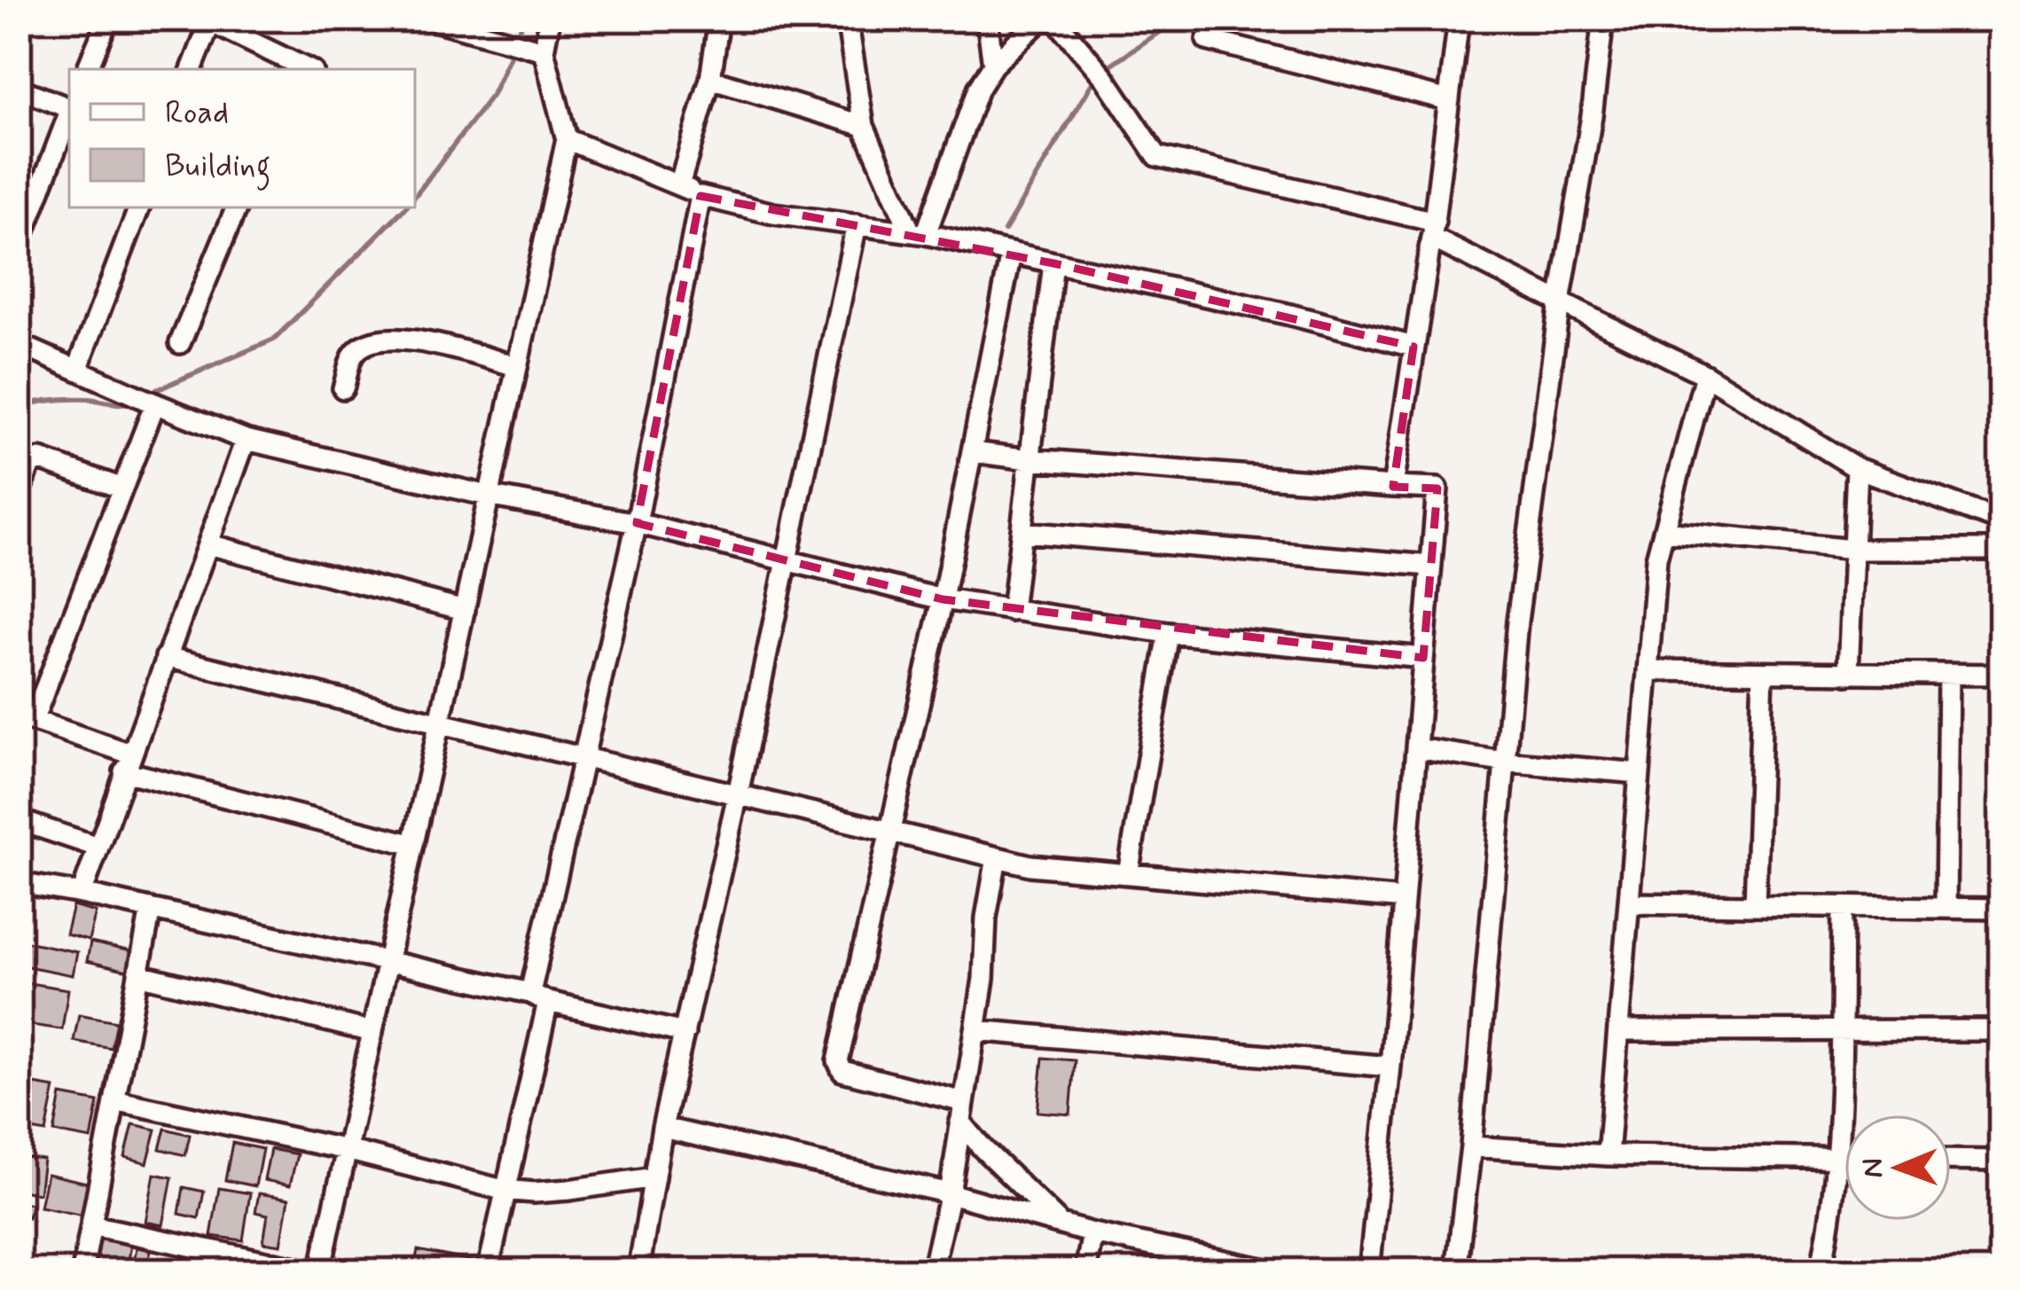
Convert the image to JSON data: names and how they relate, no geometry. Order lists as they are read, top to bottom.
{
  "legend": ["Road", "Building"],
  "north": "left"
}
